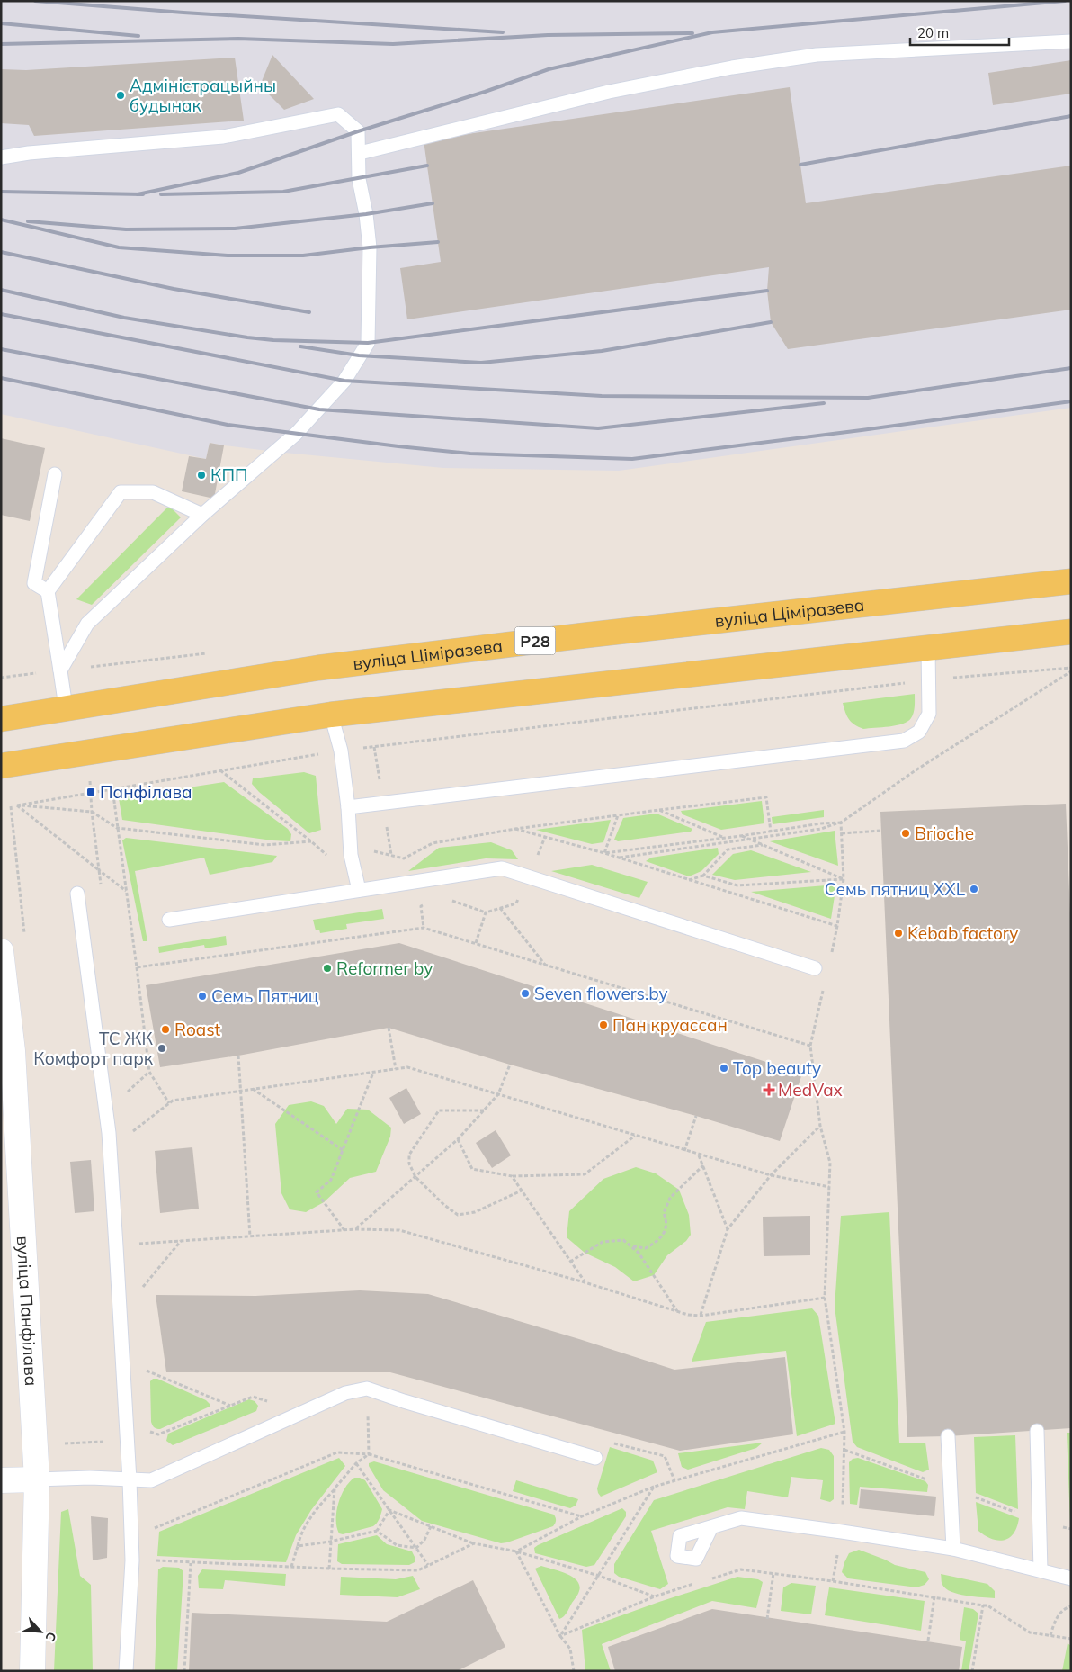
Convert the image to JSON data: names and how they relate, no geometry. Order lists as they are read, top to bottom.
{
  "streets": {
    "main road": ["вуліца Ціміразева", "Р28"],
    "street": ["вуліца Панфілава"]
  },
  "places": {
    "other": [
      "Адміністрацыйны будынак",
      "КПП",
      "Brioche",
      "Семь пятниц XXL",
      "Kebab factory",
      "Reformer by",
      "Seven flowers.by",
      "Семь Пятниц",
      "Пан круассан",
      "Roast",
      "ТС ЖК Комфорт парк",
      "Top beauty"
    ],
    "transit": ["Панфілава"],
    "health": ["MedVax"]
  },
  "scale_bar": "20 m",
  "north": "bottom right"
}
